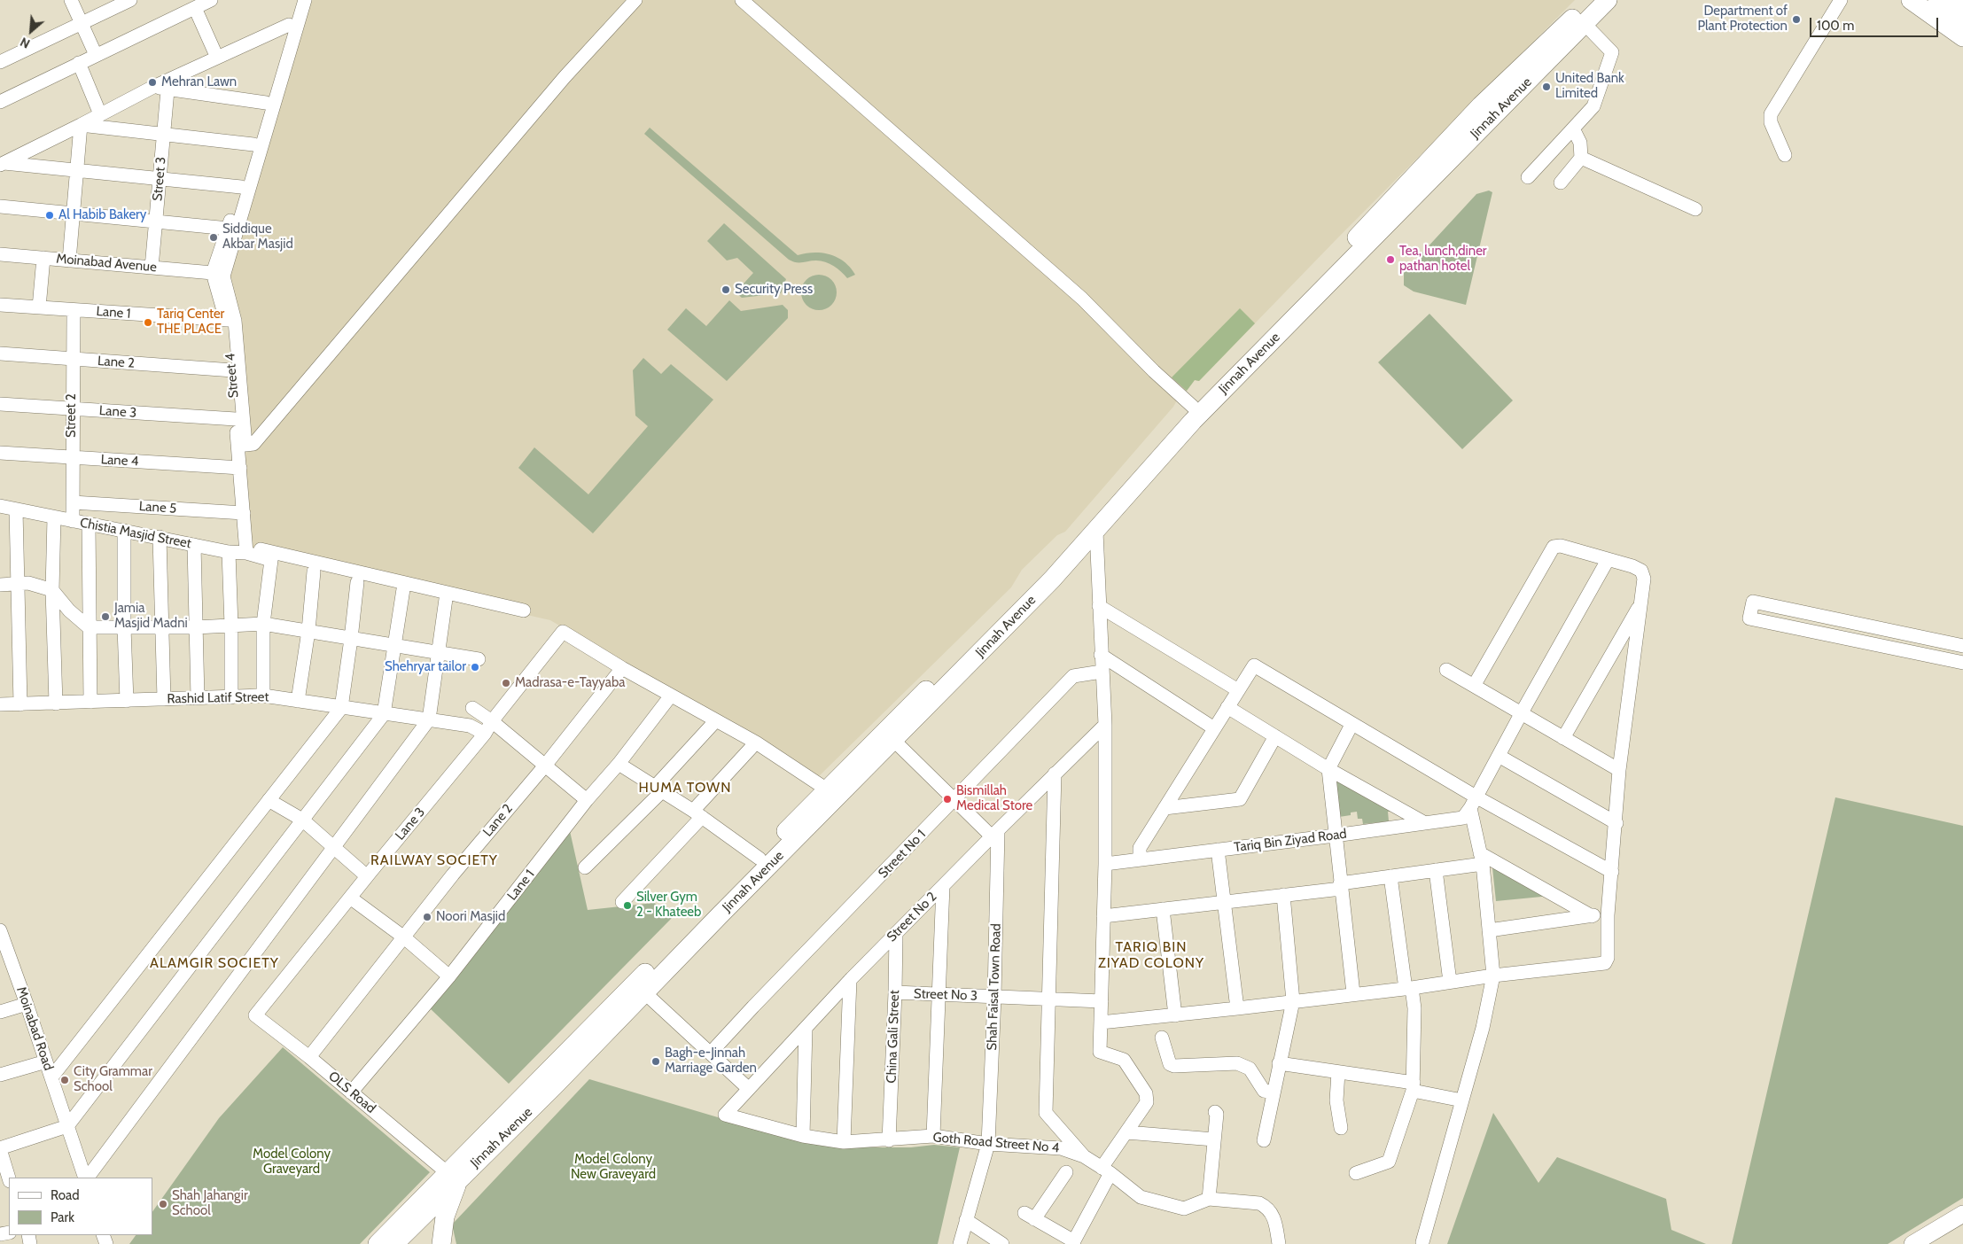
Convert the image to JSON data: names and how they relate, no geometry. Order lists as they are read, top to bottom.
{
  "streets": {
    "highway": ["Jinnah Avenue"],
    "street": [
      "Street 3",
      "Moinabad Avenue",
      "Lane 1",
      "Lane 2",
      "Street 4",
      "Lane 3",
      "Street 2",
      "Lane 4",
      "Lane 5",
      "Chistia Masjid Street",
      "Rashid Latif Street",
      "Tariq Bin Ziyad Road",
      "Street No 1",
      "Street No 2",
      "Shah Faisal Town Road",
      "Street No 3",
      "Moinabad Road",
      "China Gali Street",
      "OLS Road",
      "Goth Road Street No 4"
    ]
  },
  "crossings": [
    ["Jinnah Avenue", "OLS Road"],
    ["Street 3", "Moinabad Avenue"],
    ["Moinabad Avenue", "Street 4"],
    ["Lane 1", "Street 4"],
    ["Lane 1", "Street 2"],
    ["Lane 1", "OLS Road"],
    ["Lane 2", "Street 4"],
    ["Lane 2", "Lane 3"],
    ["Lane 2", "Street 2"],
    ["Lane 2", "OLS Road"],
    ["Street 4", "Lane 3"],
    ["Street 4", "Lane 4"],
    ["Street 4", "Lane 5"],
    ["Street 4", "Chistia Masjid Street"],
    ["Lane 3", "Street 2"],
    ["Lane 3", "Rashid Latif Street"],
    ["Lane 3", "OLS Road"],
    ["Street 2", "Lane 4"],
    ["Street 2", "Lane 5"],
    ["Street 2", "Chistia Masjid Street"],
    ["Street No 2", "Shah Faisal Town Road"],
    ["Street No 2", "China Gali Street"],
    ["Street No 2", "Goth Road Street No 4"],
    ["Shah Faisal Town Road", "Street No 3"],
    ["Shah Faisal Town Road", "Goth Road Street No 4"],
    ["Street No 3", "China Gali Street"],
    ["China Gali Street", "Goth Road Street No 4"]
  ],
  "districts": [
    "HUMA TOWN",
    "RAILWAY SOCIETY",
    "TARIQ BIN ZIYAD COLONY",
    "ALAMGIR SOCIETY"
  ],
  "parks": ["Model Colony Graveyard", "Model Colony New Graveyard"],
  "places": [
    "Department of Plant Protection",
    "Mehran Lawn",
    "United Bank Limited",
    "Al Habib Bakery",
    "Siddique Akbar Masjid",
    "Tea, lunch,diner pathan hotel",
    "Security Press",
    "Tariq Center THE PLACE",
    "Jamia Masjid Madni",
    "Shehryar tailor",
    "Madrasa-e-Tayyaba",
    "Bismillah Medical Store",
    "Silver Gym 2 - Khateeb",
    "Noori Masjid",
    "Bagh-e-Jinnah Marriage Garden",
    "City Grammar School",
    "Shah Jahangir School"
  ],
  "legend": ["Road", "Park"],
  "scale_bar": "100 m",
  "north": "bottom left"
}
